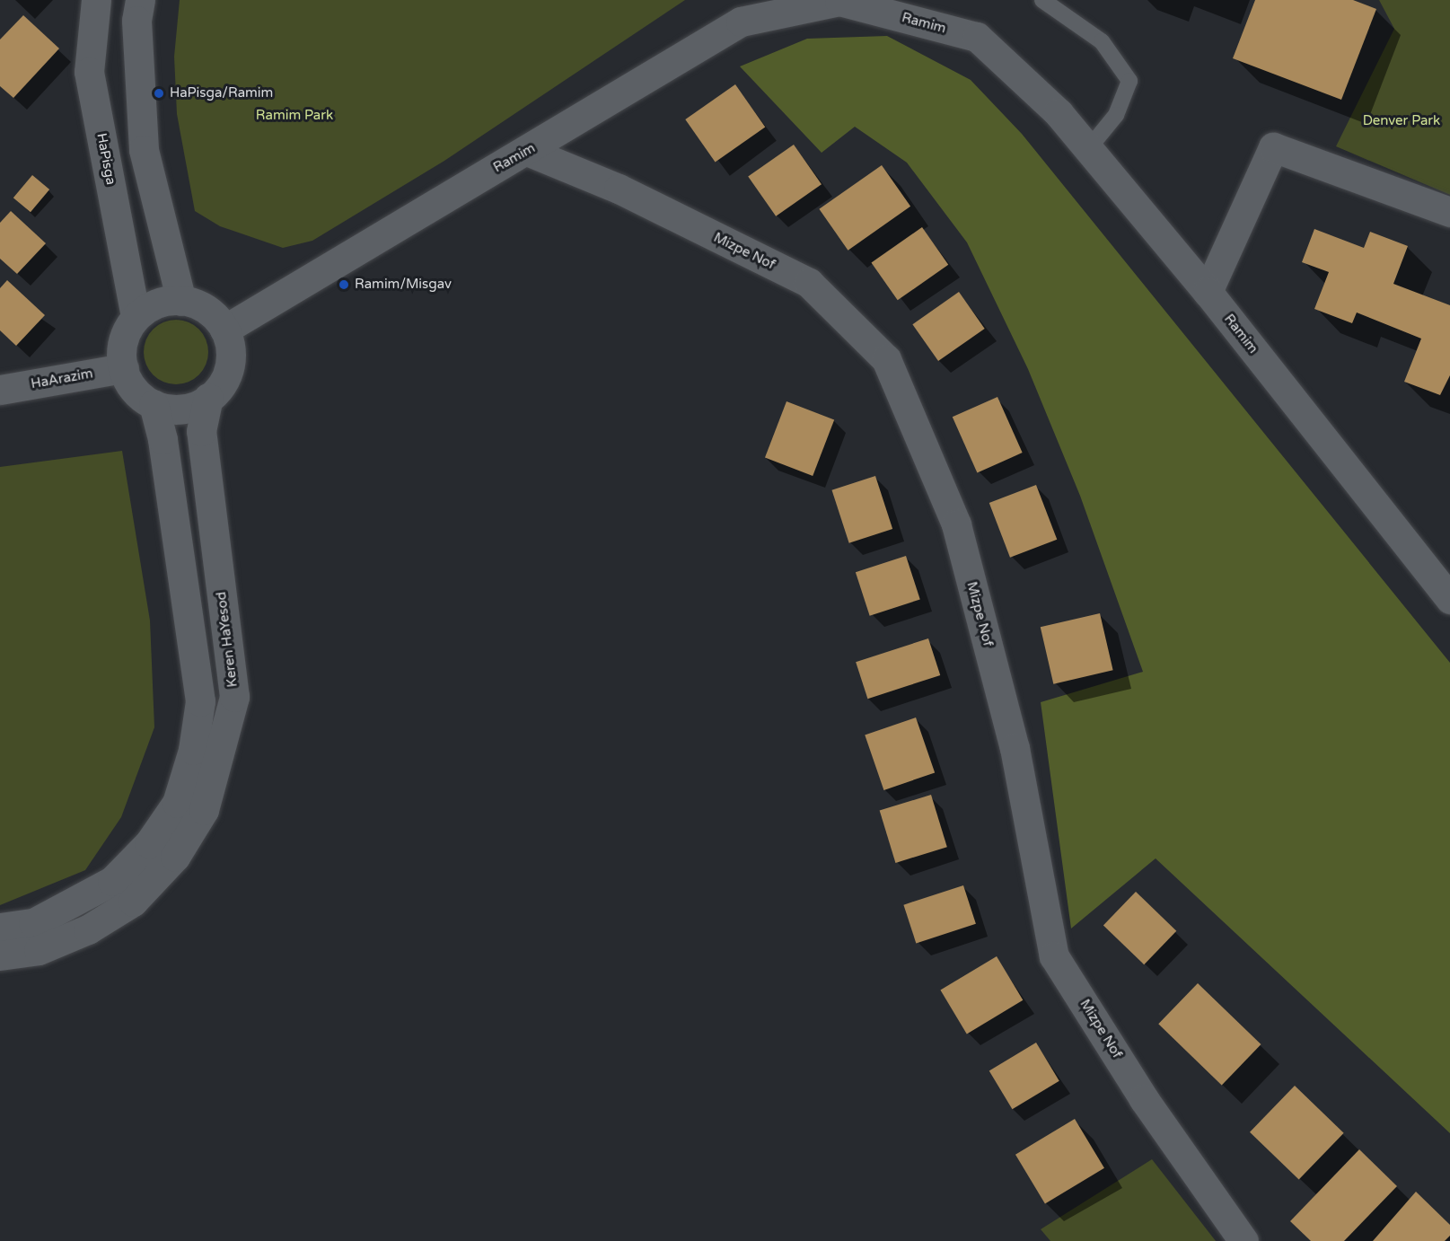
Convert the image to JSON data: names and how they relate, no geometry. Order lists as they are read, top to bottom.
{
  "streets": {
    "street": [
      "Ramim",
      "HaPisga",
      "Mizpe Nof",
      "HaArazim",
      "Keren HaYesod"
    ]
  },
  "crossings": [
    ["Ramim", "HaPisga"],
    ["Ramim", "Mizpe Nof"],
    ["Ramim", "HaArazim"],
    ["Ramim", "Keren HaYesod"],
    ["HaPisga", "HaArazim"],
    ["HaPisga", "Keren HaYesod"],
    ["HaArazim", "Keren HaYesod"]
  ],
  "parks": ["Ramim Park", "Denver Park"],
  "places": ["HaPisga/Ramim", "Ramim/Misgav"]
}
